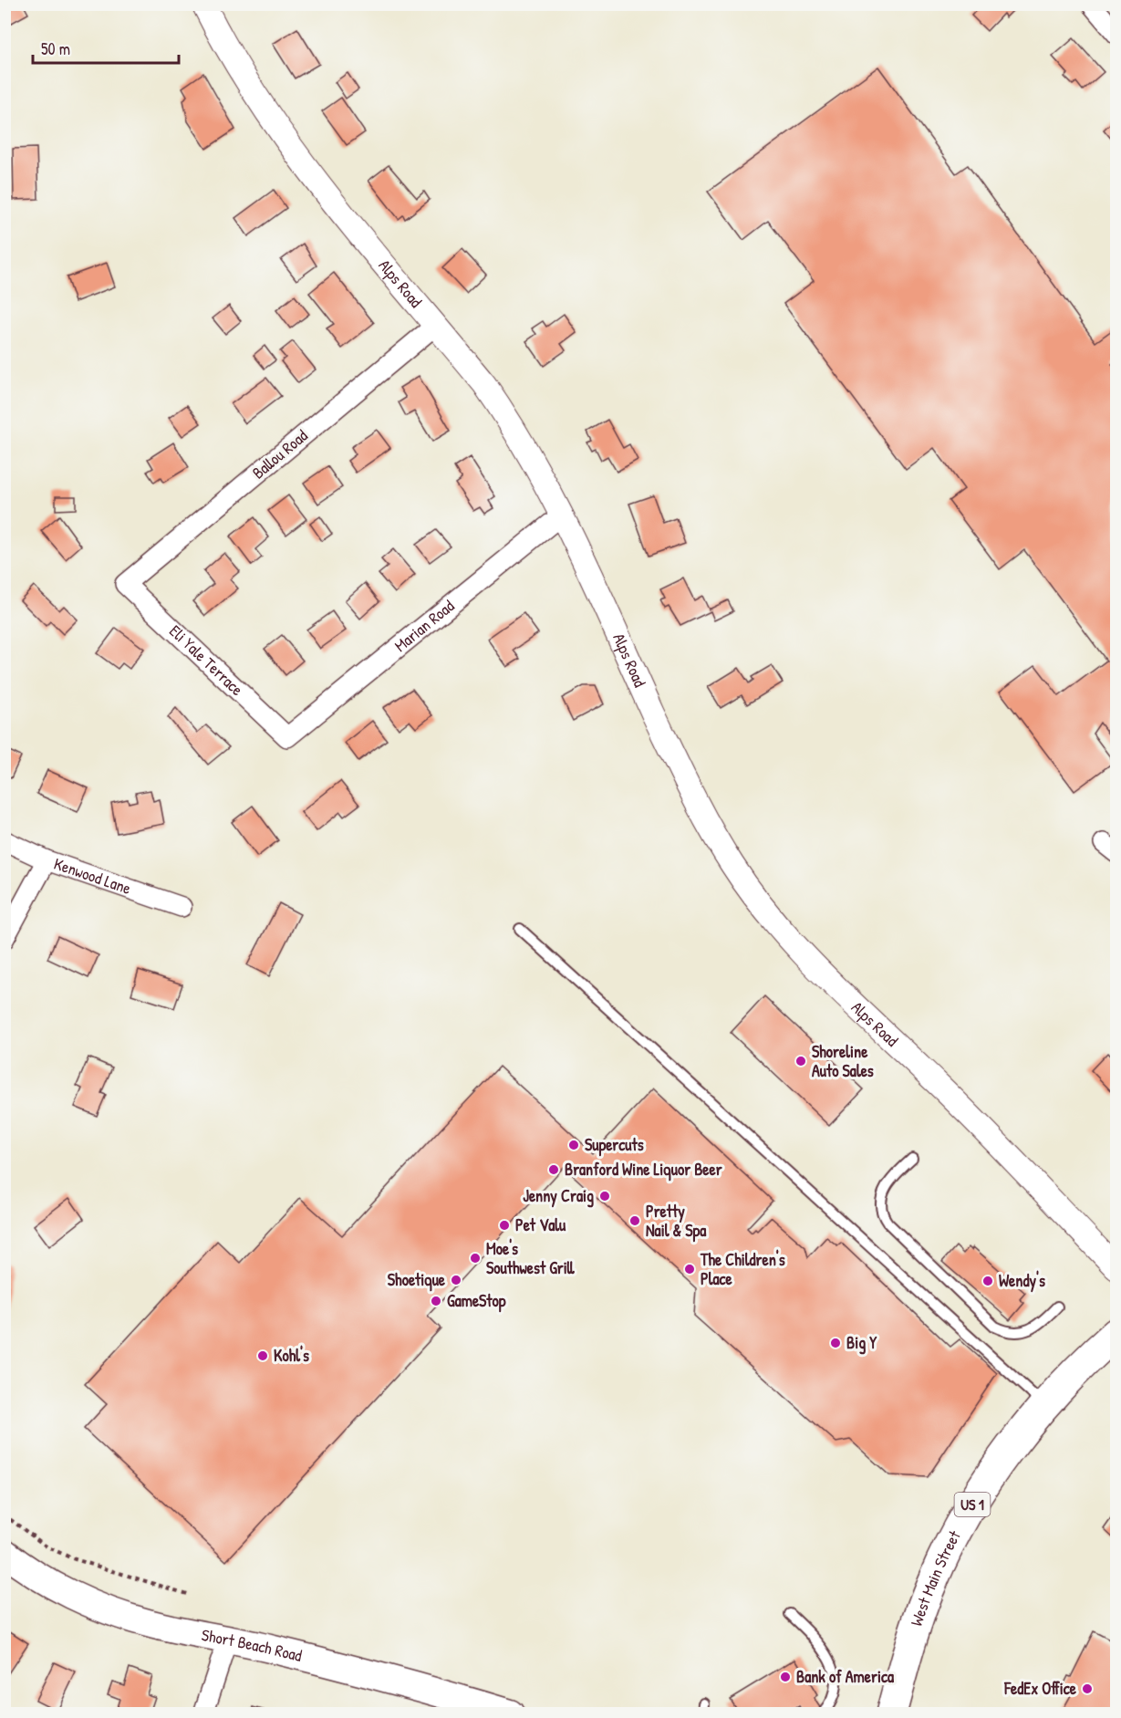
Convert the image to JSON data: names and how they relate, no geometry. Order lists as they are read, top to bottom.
{
  "streets": {
    "main road": ["US 1", "West Main Street", "Short Beach Road"],
    "street": [
      "Alps Road",
      "Ballou Road",
      "Marian Road",
      "Eli Yale Terrace",
      "Kenwood Lane"
    ]
  },
  "crossings": [
    ["Alps Road", "Ballou Road"],
    ["Alps Road", "Marian Road"],
    ["Ballou Road", "Eli Yale Terrace"],
    ["Marian Road", "Eli Yale Terrace"]
  ],
  "places": [
    "Shoreline Auto Sales",
    "Supercuts",
    "Branford Wine Liquor Beer",
    "Jenny Craig",
    "Pretty Nail & Spa",
    "Pet Valu",
    "Moe's Southwest Grill",
    "The Children's Place",
    "Shoetique",
    "Wendy's",
    "GameStop",
    "Big Y",
    "Kohl's",
    "Bank of America",
    "FedEx Office"
  ],
  "scale_bar": "50 m"
}
